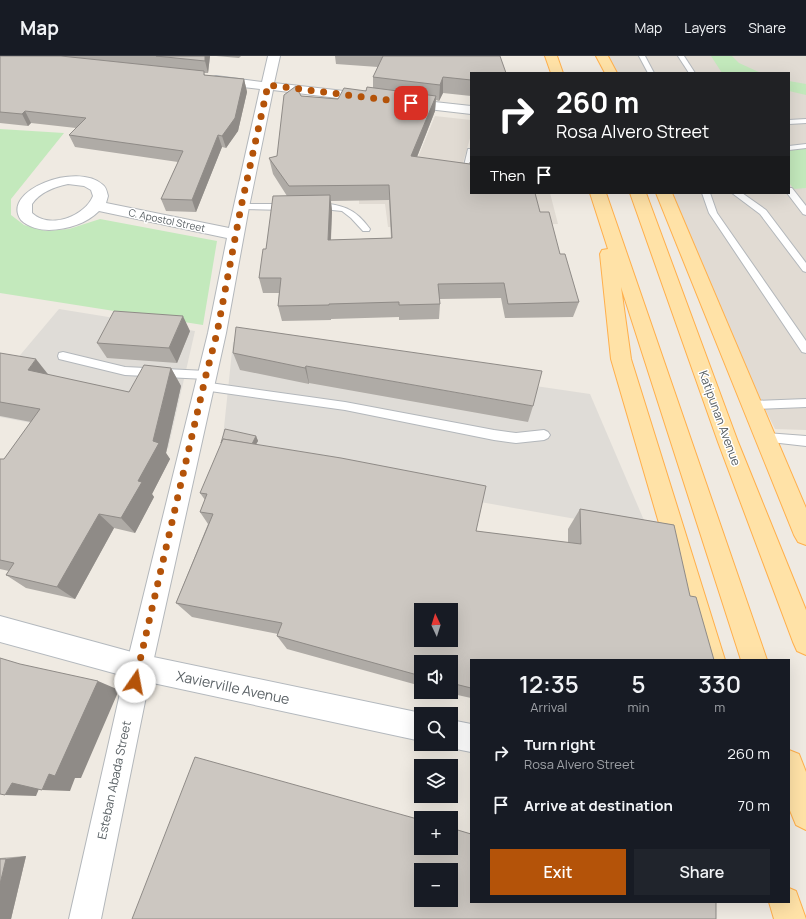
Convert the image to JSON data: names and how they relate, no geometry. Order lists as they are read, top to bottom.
{
  "streets": {
    "main road": ["Katipunan Avenue"],
    "street": ["C. Apostol Street", "Xavierville Avenue", "Esteban Abada Street"]
  },
  "crossings": [
    ["C. Apostol Street", "Esteban Abada Street"],
    ["Xavierville Avenue", "Esteban Abada Street"]
  ],
  "north": "top",
  "page": {
    "header": "Map",
    "nav": ["Map", "Layers", "Share"],
    "turn": ["260 m", "Rosa Alvero Street"],
    "then": "Then",
    "map_buttons": ["+", "−"],
    "eta": [
      "12:35",
      "Arrival",
      "5",
      "min",
      "330",
      "m"
    ],
    "list": [
      {
        "name": "Turn right",
        "note": "Rosa Alvero Street",
        "value": "260 m"
      },
      {
        "name": "Arrive at destination",
        "value": "70 m"
      }
    ],
    "buttons": ["Exit", "Share"]
  }
}
